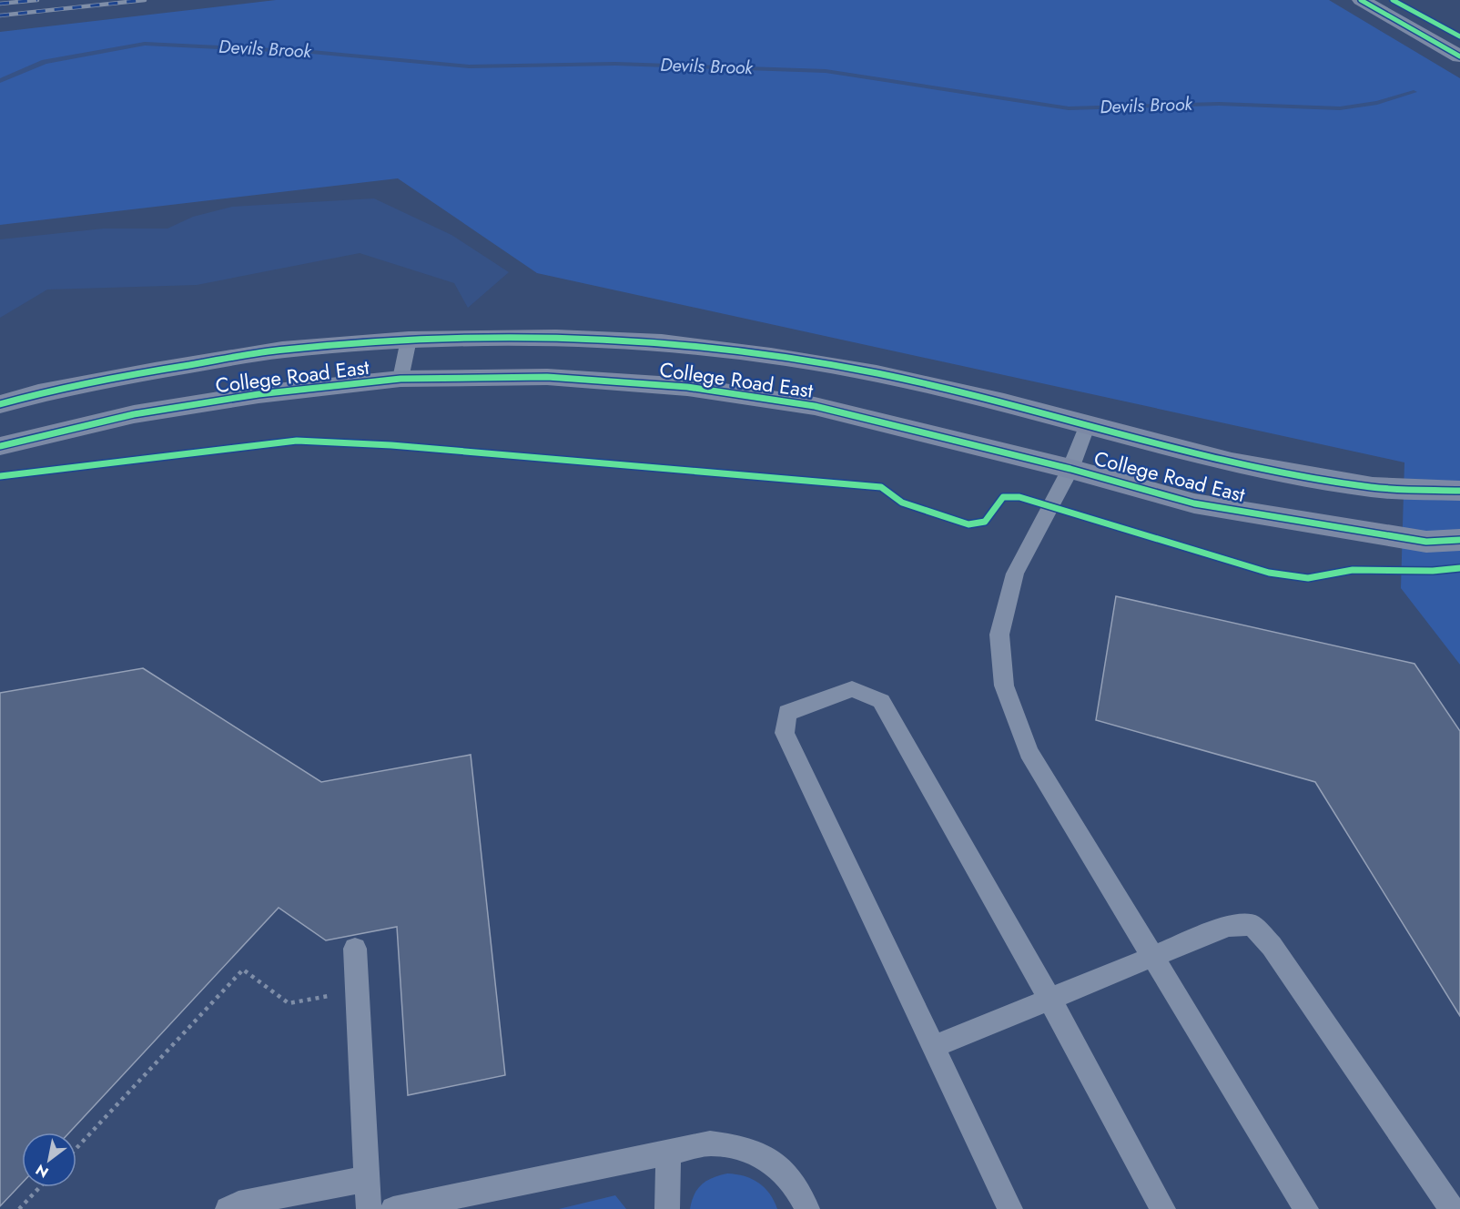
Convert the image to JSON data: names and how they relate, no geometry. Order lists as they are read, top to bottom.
{
  "streets": {
    "street": ["College Road East"]
  },
  "water": ["Devils Brook"],
  "north": "bottom left"
}
